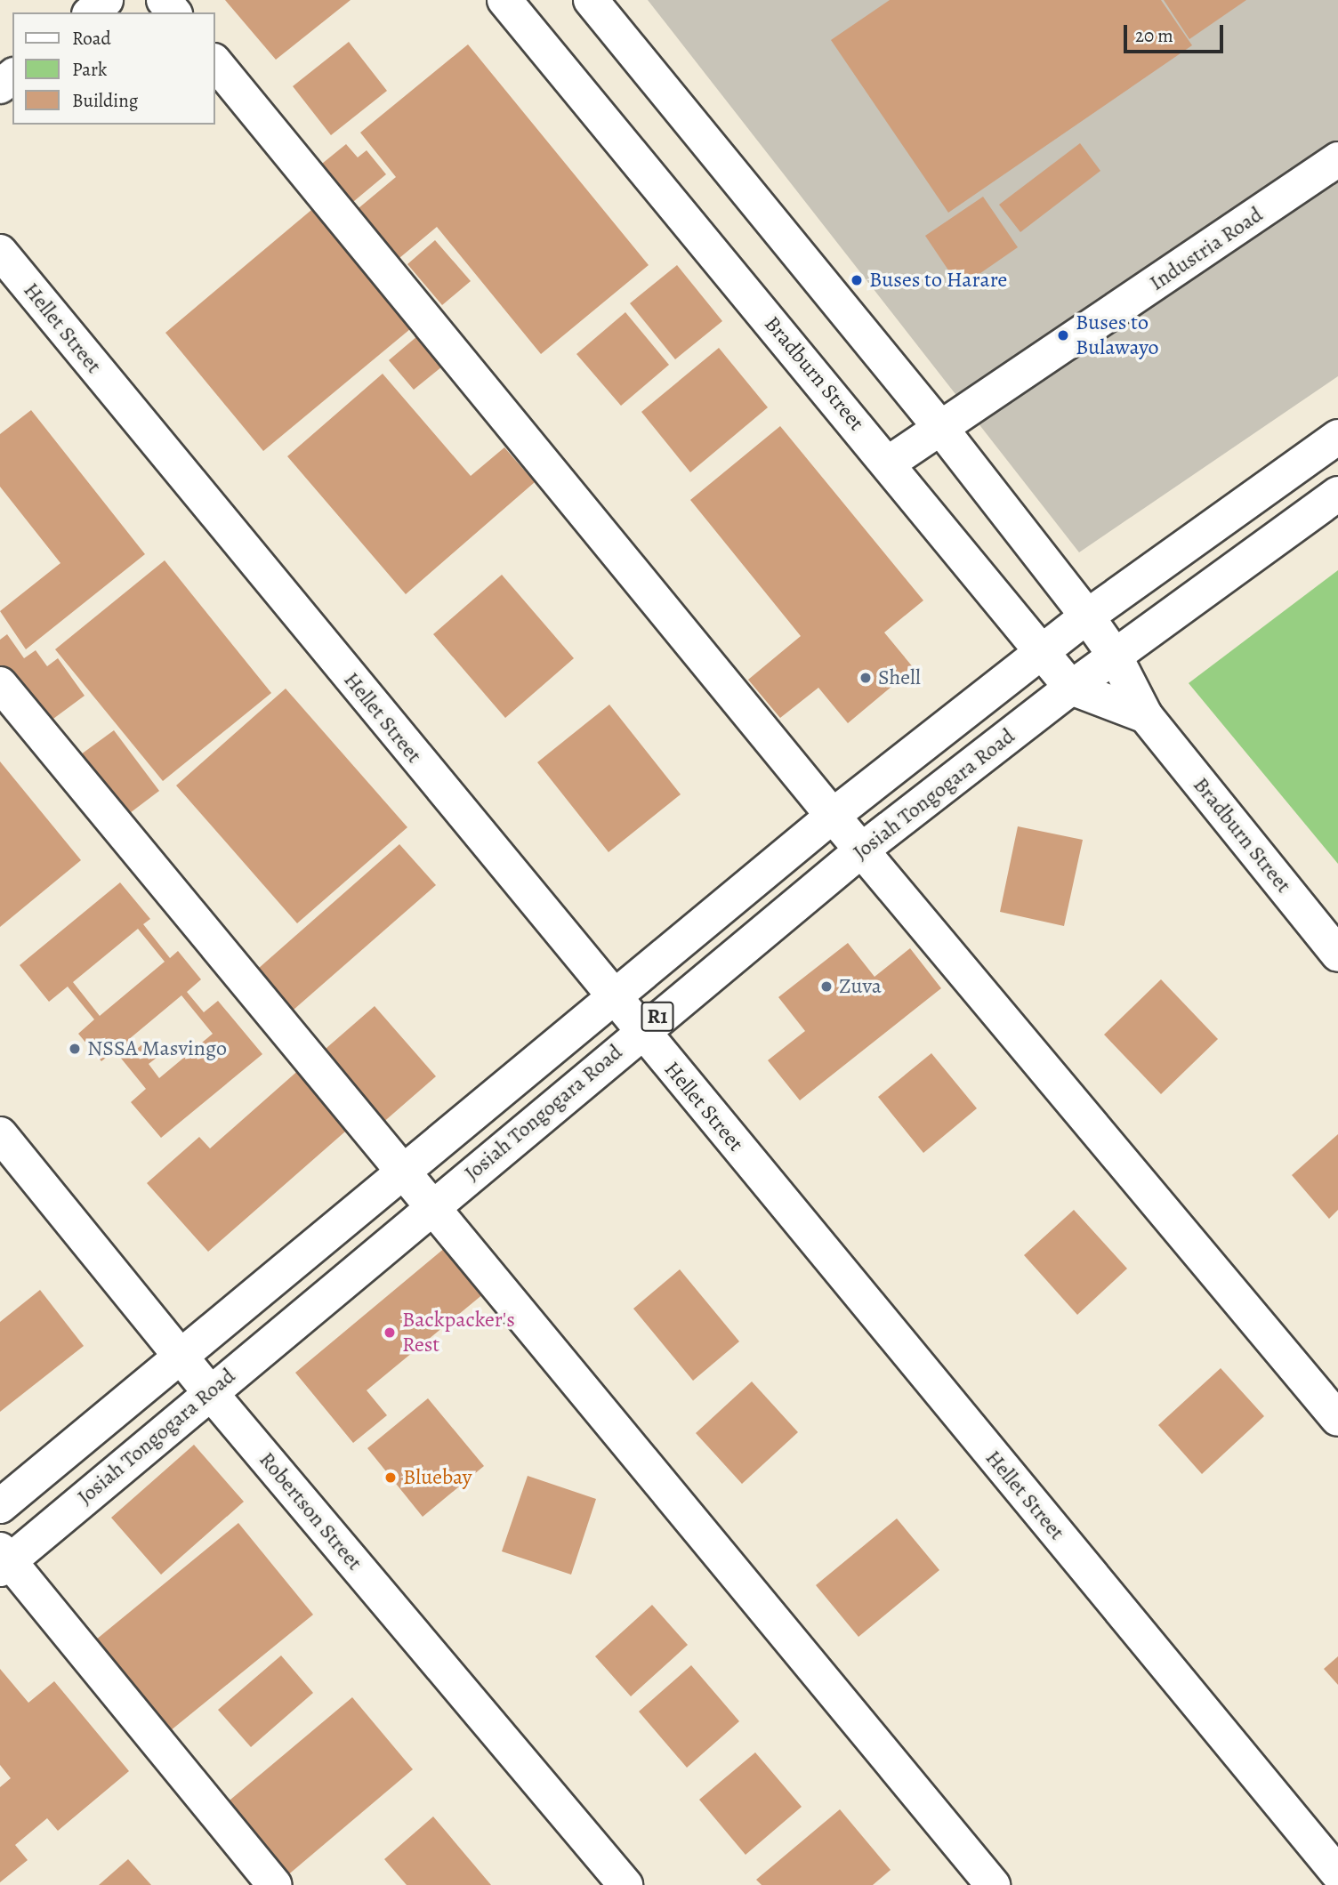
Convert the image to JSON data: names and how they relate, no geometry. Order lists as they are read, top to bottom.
{
  "streets": {
    "main road": [
      "Industria Road",
      "Hellet Street",
      "Bradburn Street",
      "Josiah Tongogara Road",
      "R1",
      "Robertson Street"
    ]
  },
  "crossings": [
    ["Industria Road", "Bradburn Street"],
    ["Hellet Street", "Josiah Tongogara Road"],
    ["Hellet Street", "R1"],
    ["Bradburn Street", "Josiah Tongogara Road"],
    ["Bradburn Street", "R1"],
    ["Josiah Tongogara Road", "Robertson Street"],
    ["R1", "Robertson Street"]
  ],
  "places": [
    "Buses to Harare",
    "Buses to Bulawayo",
    "Shell",
    "Zuva",
    "NSSA Masvingo",
    "Backpacker's Rest",
    "Bluebay"
  ],
  "legend": ["Road", "Park", "Building"],
  "scale_bar": "20 m"
}
